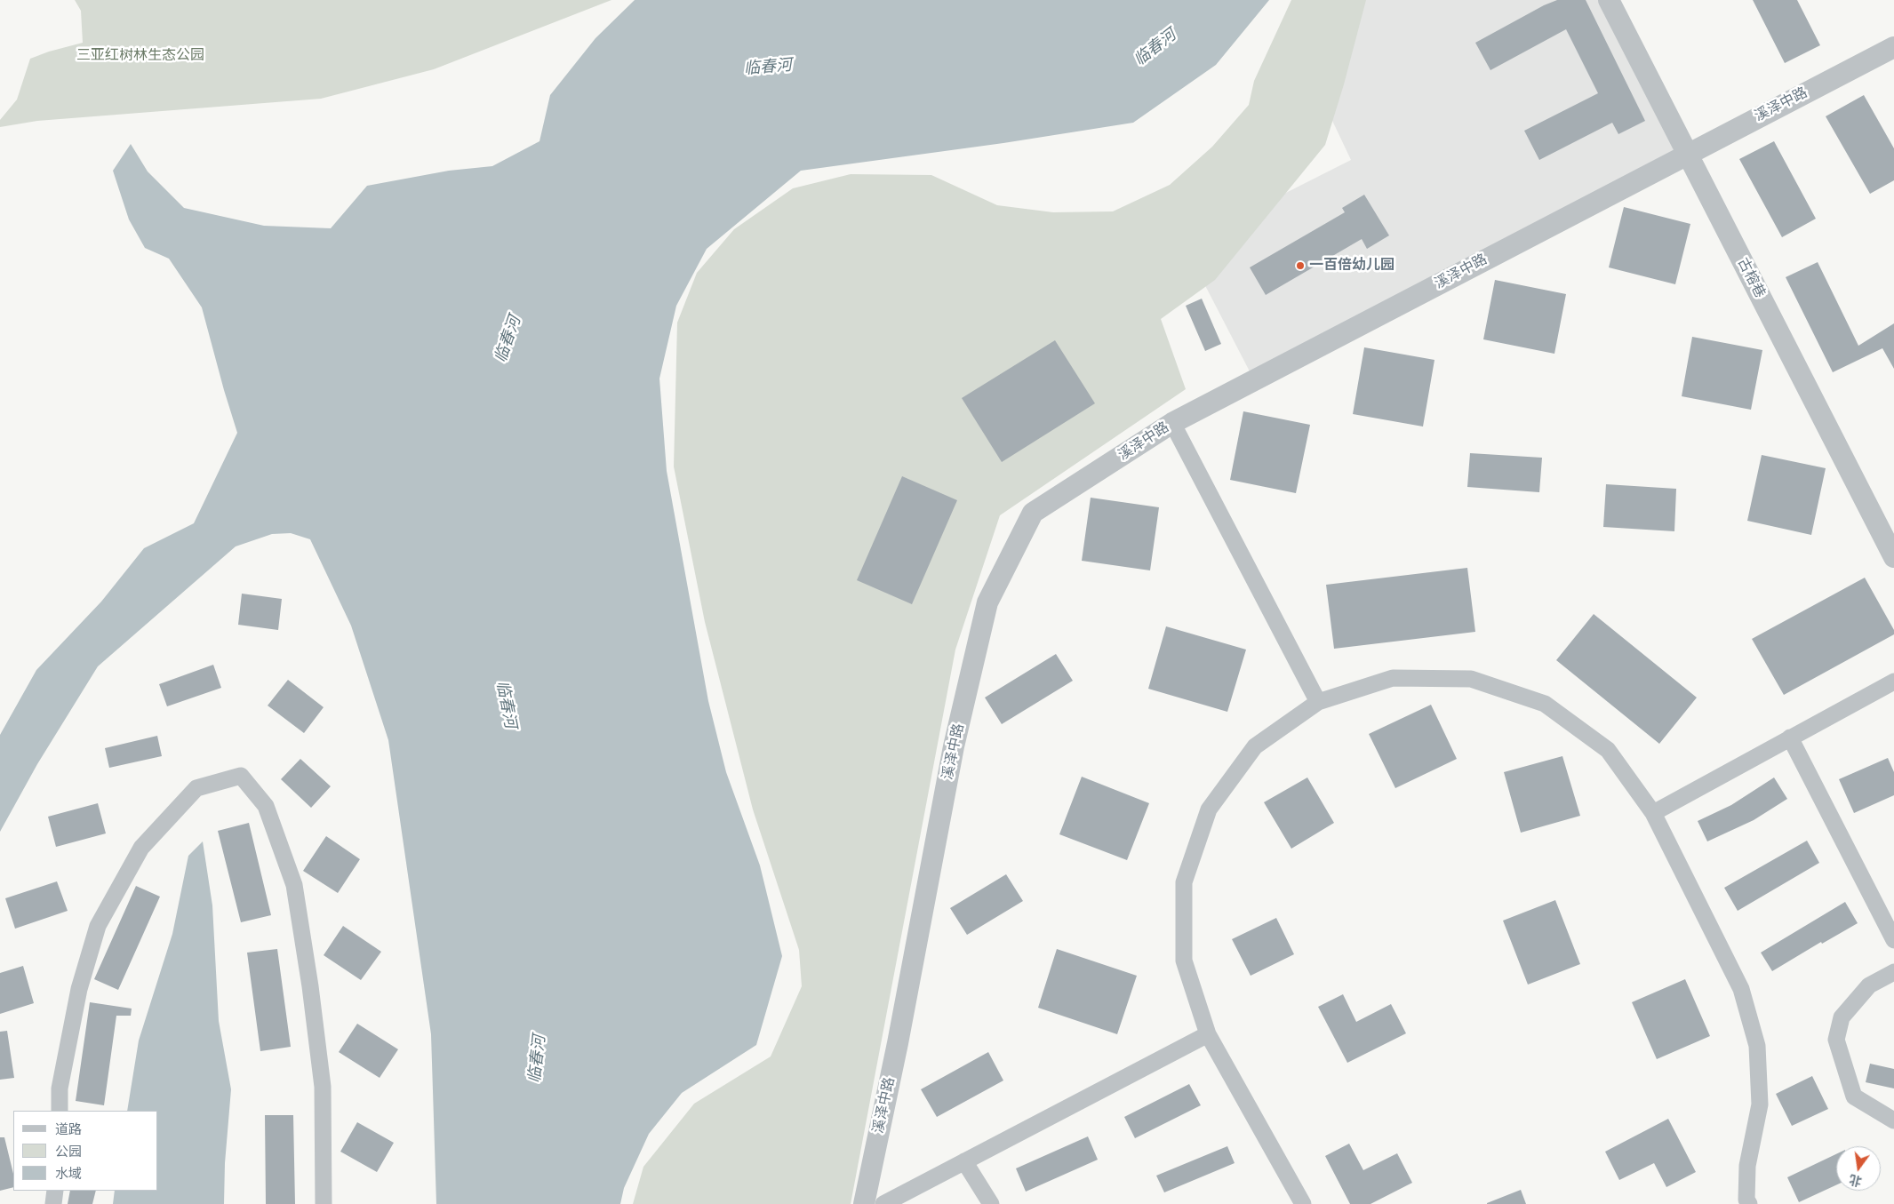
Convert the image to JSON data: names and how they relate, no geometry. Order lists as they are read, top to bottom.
{
  "streets": {
    "street": ["溪泽中路", "古榕巷"]
  },
  "crossings": [
    ["溪泽中路", "古榕巷"]
  ],
  "water": ["临春河"],
  "parks": ["三亚红树林生态公园"],
  "places": ["一百倍幼儿园"],
  "legend": ["道路", "公园", "水域"],
  "north": "bottom"
}
